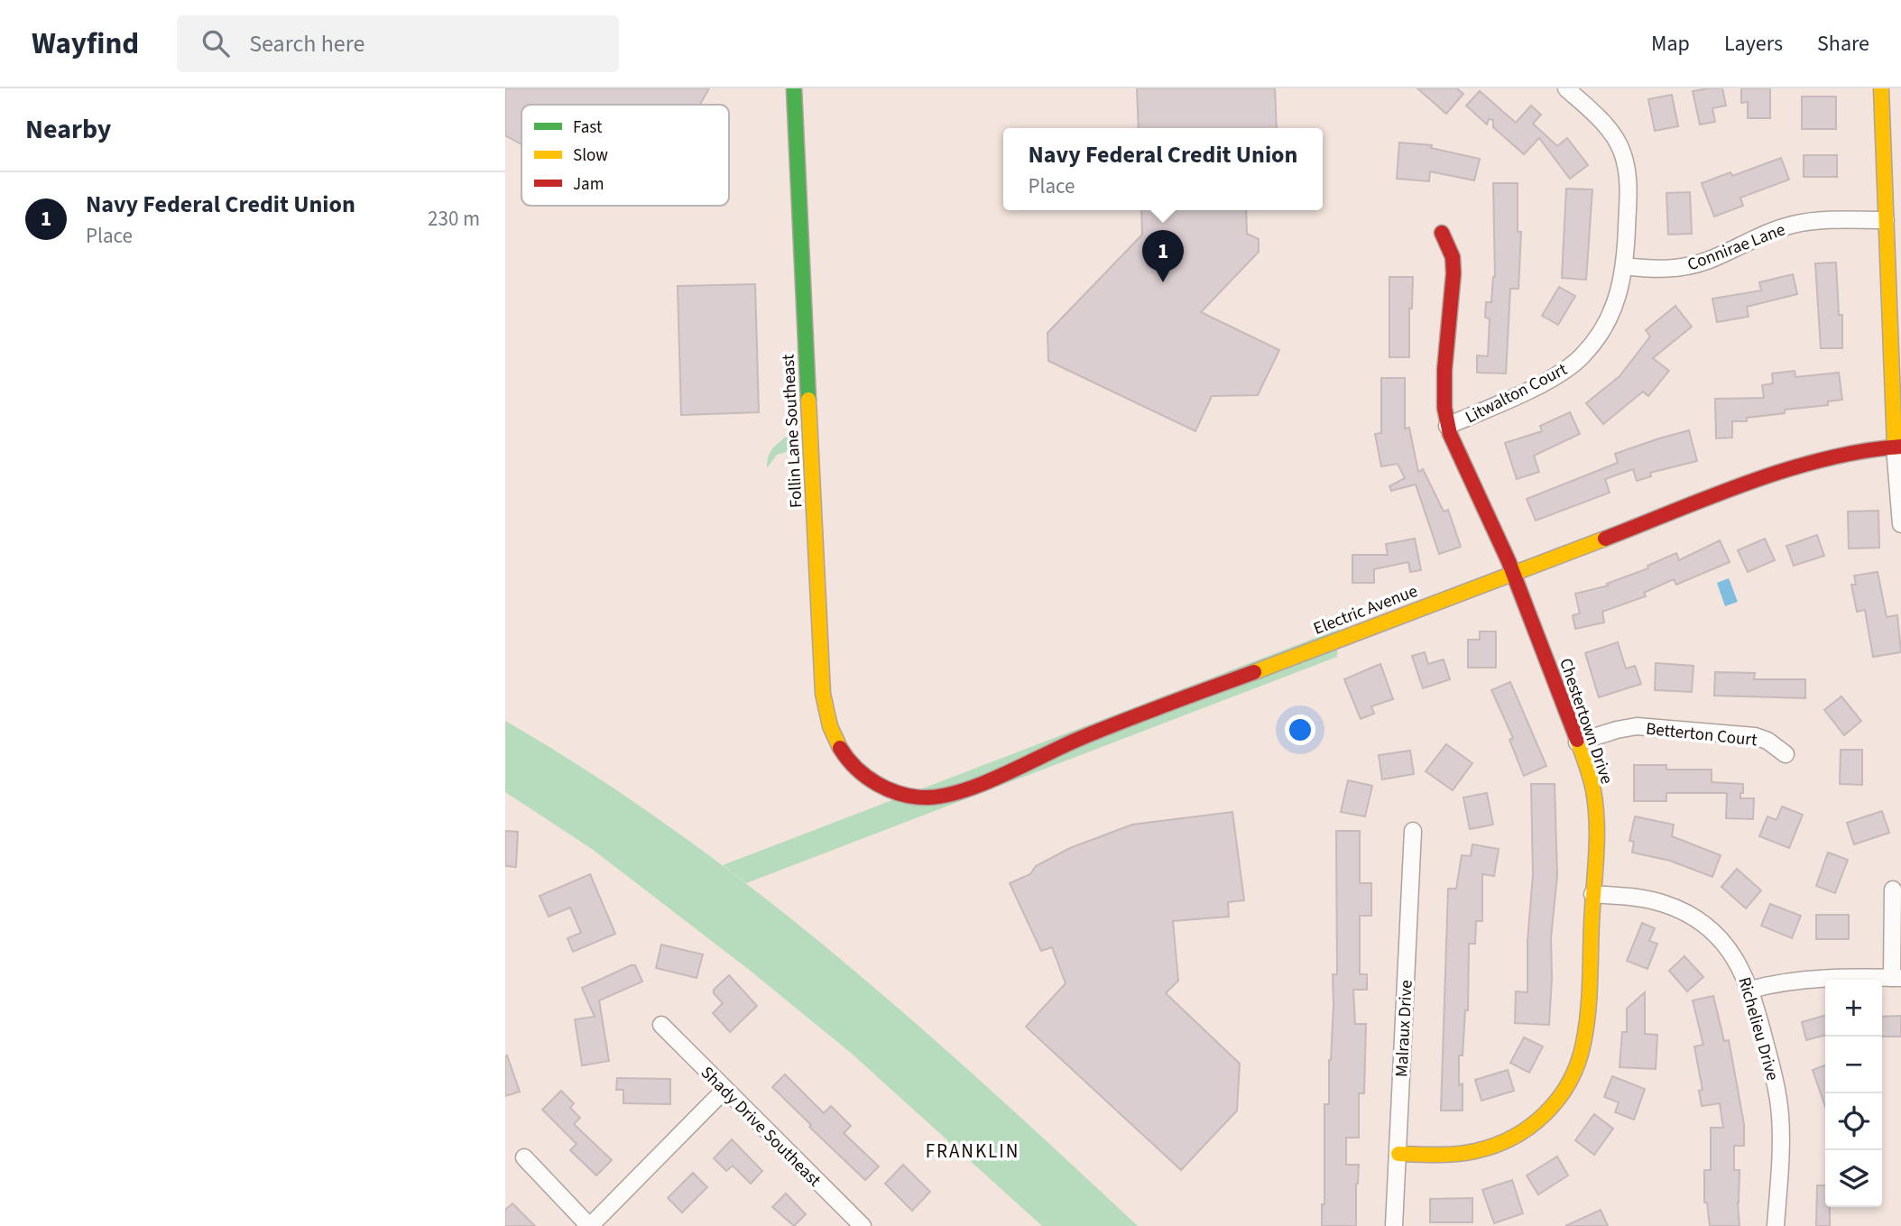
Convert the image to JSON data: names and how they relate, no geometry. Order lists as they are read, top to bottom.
{
  "streets": {
    "street": [
      "Connirae Lane",
      "Litwalton Court",
      "Follin Lane Southeast",
      "Electric Avenue",
      "Chestertown Drive",
      "Betterton Court",
      "Malraux Drive",
      "Richelieu Drive",
      "Shady Drive Southeast"
    ]
  },
  "crossings": [
    ["Connirae Lane", "Litwalton Court"],
    ["Litwalton Court", "Chestertown Drive"],
    ["Follin Lane Southeast", "Electric Avenue"],
    ["Electric Avenue", "Chestertown Drive"],
    ["Chestertown Drive", "Betterton Court"],
    ["Chestertown Drive", "Malraux Drive"],
    ["Chestertown Drive", "Richelieu Drive"]
  ],
  "districts": ["FRANKLIN"],
  "legend": ["Fast", "Slow", "Jam"],
  "page": {
    "header": "Wayfind",
    "search": "Search here",
    "nav": ["Map", "Layers", "Share"],
    "heading": "Nearby",
    "popup": ["Navy Federal Credit Union", "Place"],
    "list": [
      {
        "mark": "1",
        "name": "Navy Federal Credit Union",
        "note": "Place",
        "value": "230 m"
      }
    ],
    "pins": "1",
    "map_buttons": ["+", "−"]
  }
}
